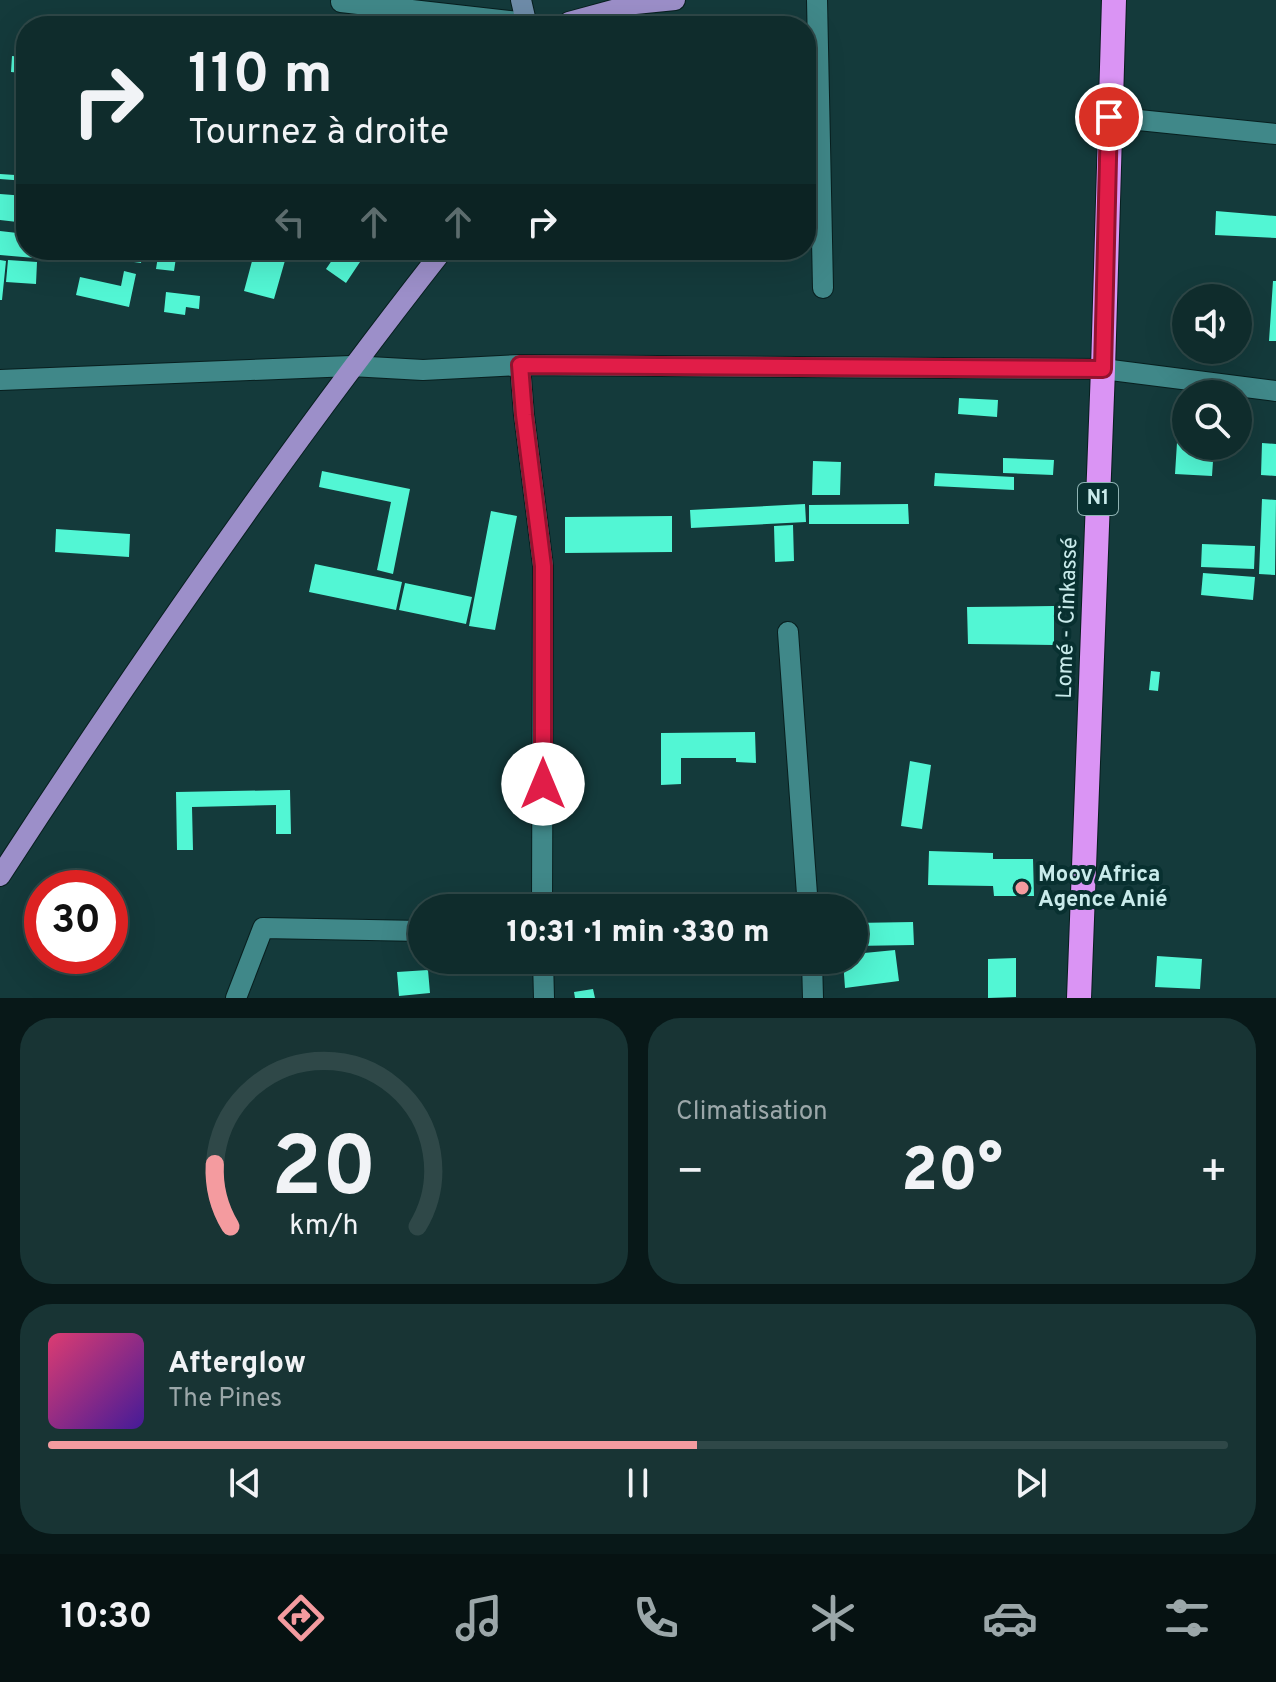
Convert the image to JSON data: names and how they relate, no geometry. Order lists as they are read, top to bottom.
{
  "streets": {
    "highway": ["N1", "Lomé - Cinkassé"]
  },
  "places": ["Moov Africa Agence Anié"],
  "page": {
    "turn": ["110 m", "Tournez à droite"],
    "limit": "30",
    "trip": "10:31 · 1 min · 330 m",
    "tile": "Climatisation",
    "heat": ["−", "20°", "+"],
    "song": ["Afterglow", "The Pines"],
    "tabs": "10:30",
    "gauge": ["20", "km/h"]
  }
}
